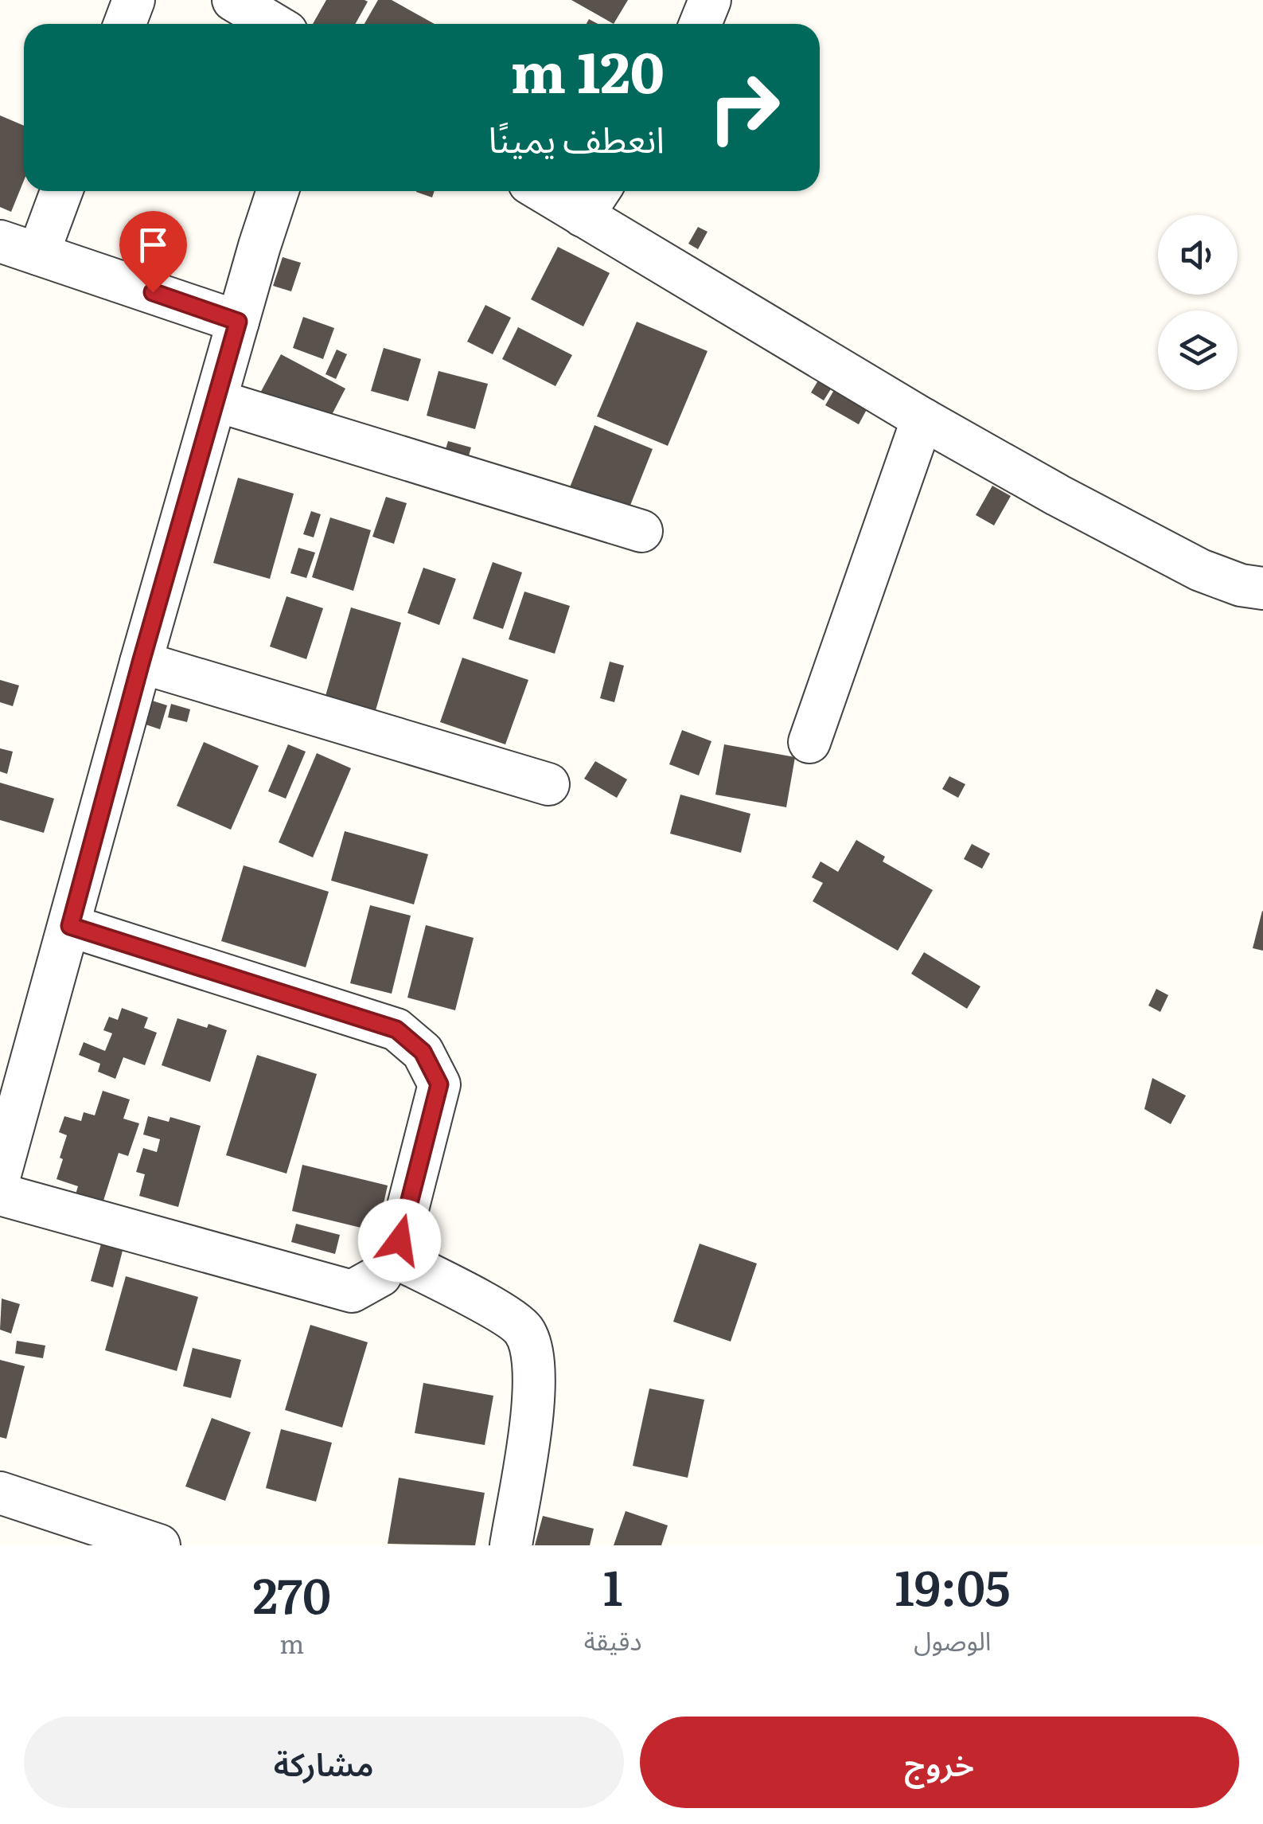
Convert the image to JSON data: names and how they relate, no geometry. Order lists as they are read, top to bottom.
{
  "page": {
    "turn": ["120 m", "انعطف يمينًا"],
    "eta": [
      "19:05",
      "الوصول",
      "1",
      "دقيقة",
      "270",
      "m"
    ],
    "buttons": ["خروج", "مشاركة"]
  }
}
